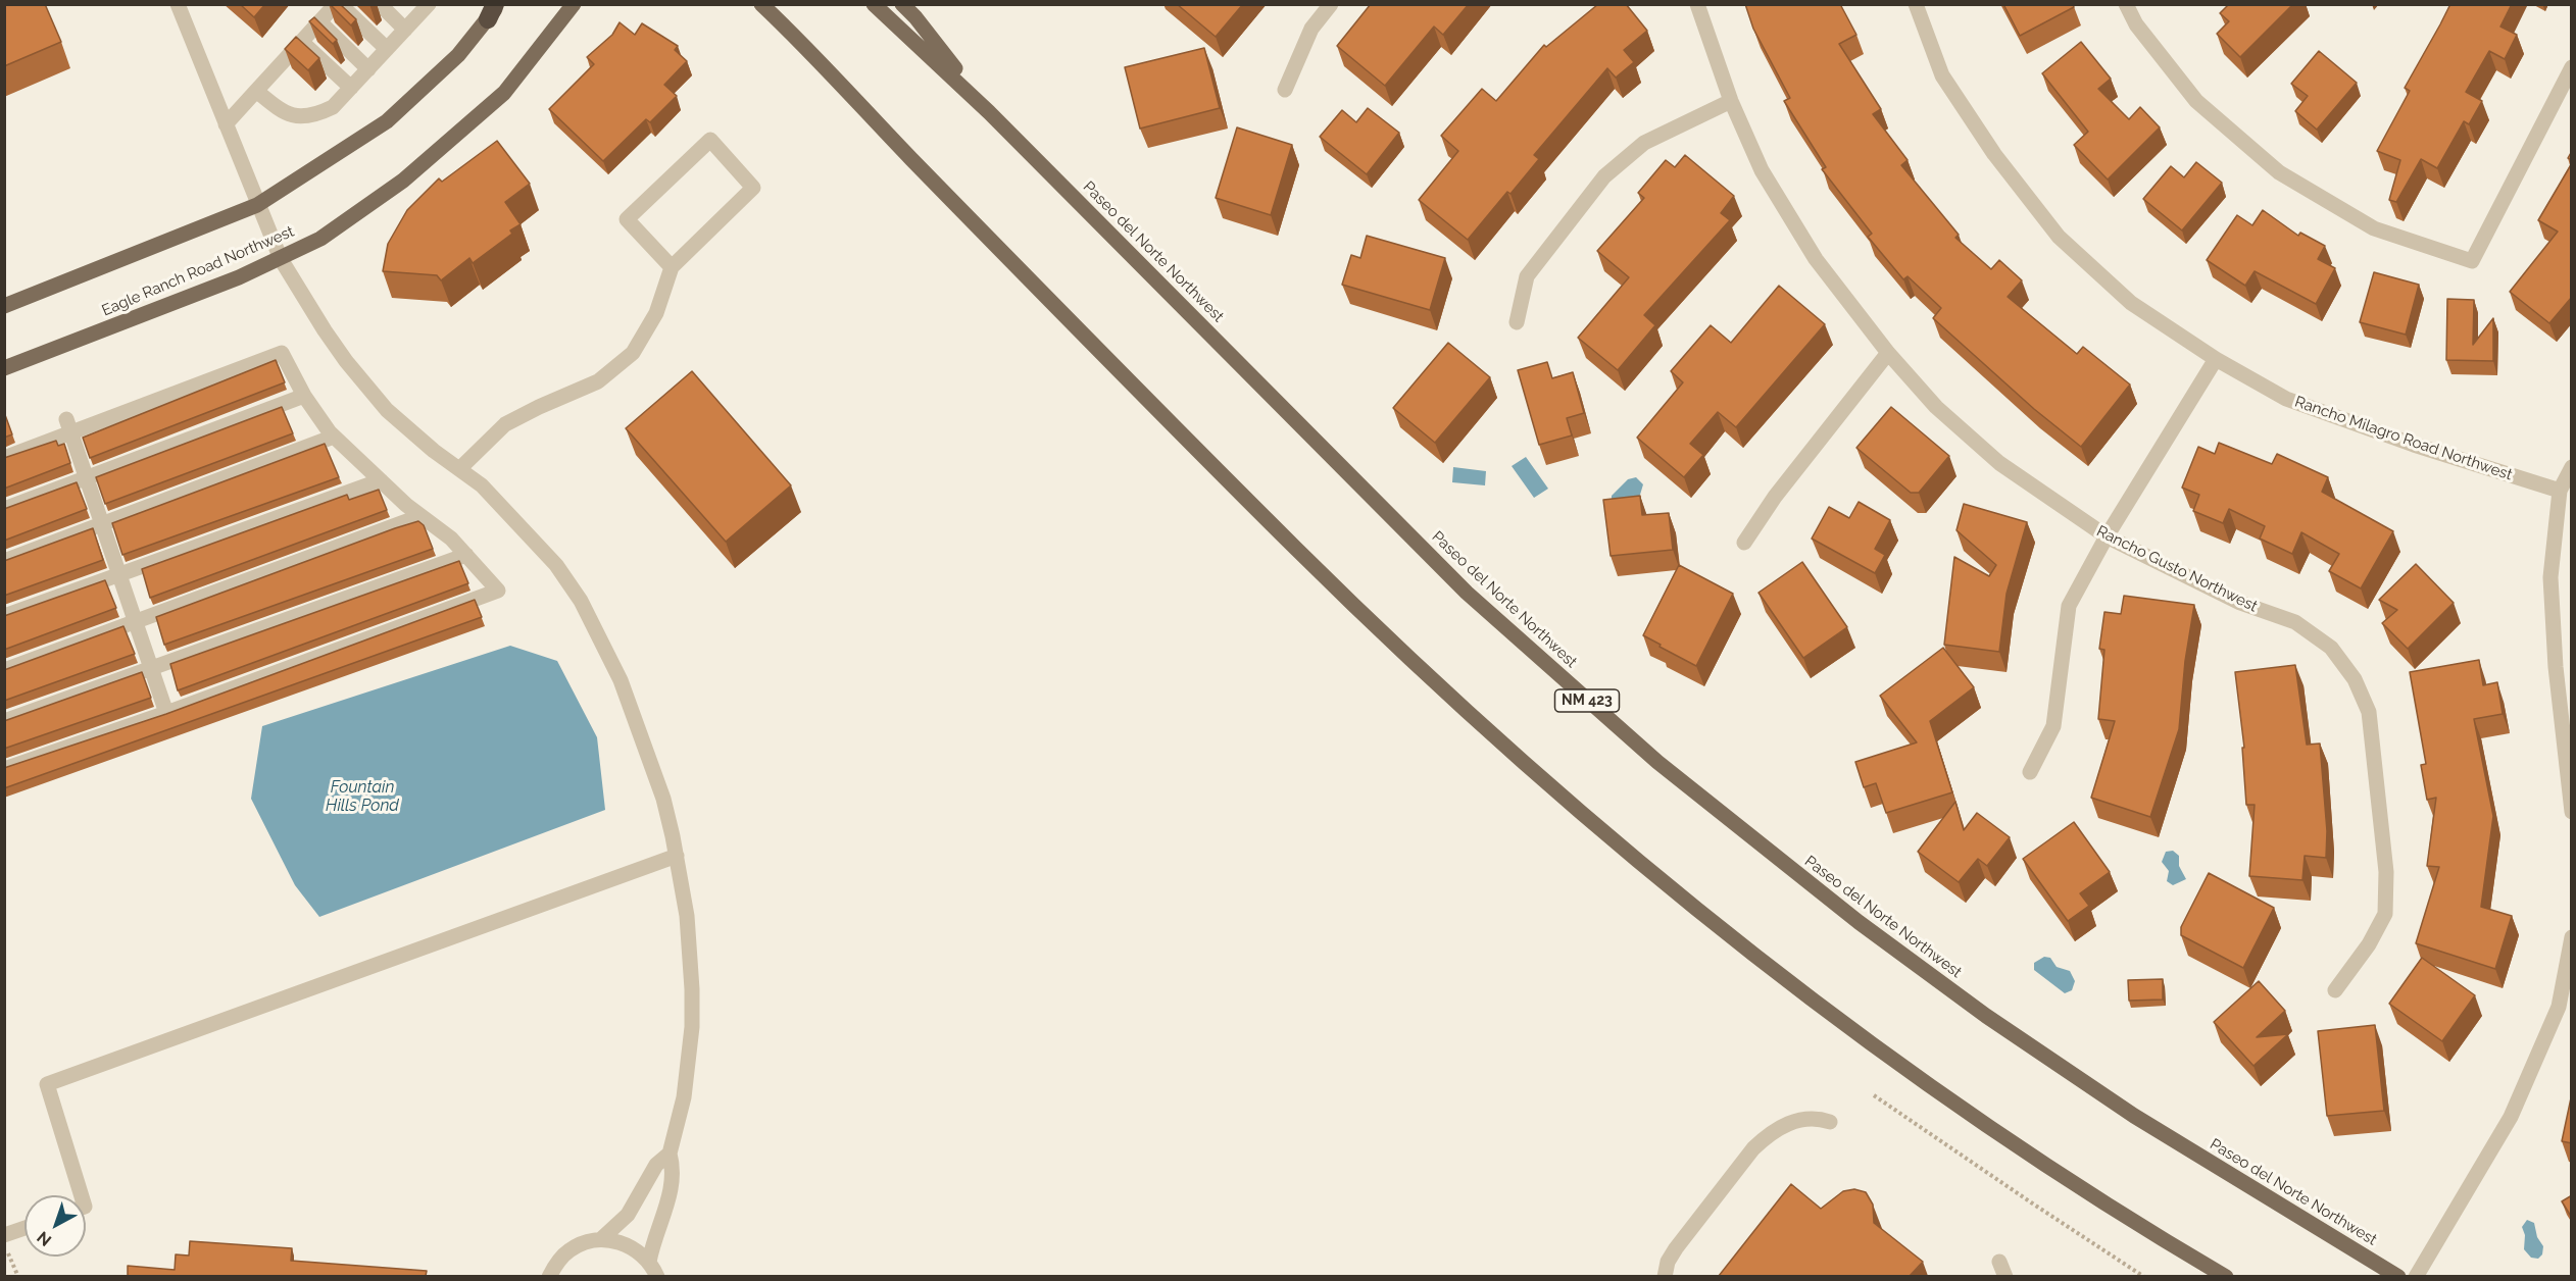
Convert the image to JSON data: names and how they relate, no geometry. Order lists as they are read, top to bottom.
{
  "streets": {
    "main road": ["Paseo del Norte Northwest", "Eagle Ranch Road Northwest", "NM 423"],
    "street": ["Rancho Milagro Road Northwest", "Rancho Gusto Northwest"]
  },
  "water": ["Fountain Hills Pond"],
  "north": "bottom left"
}
